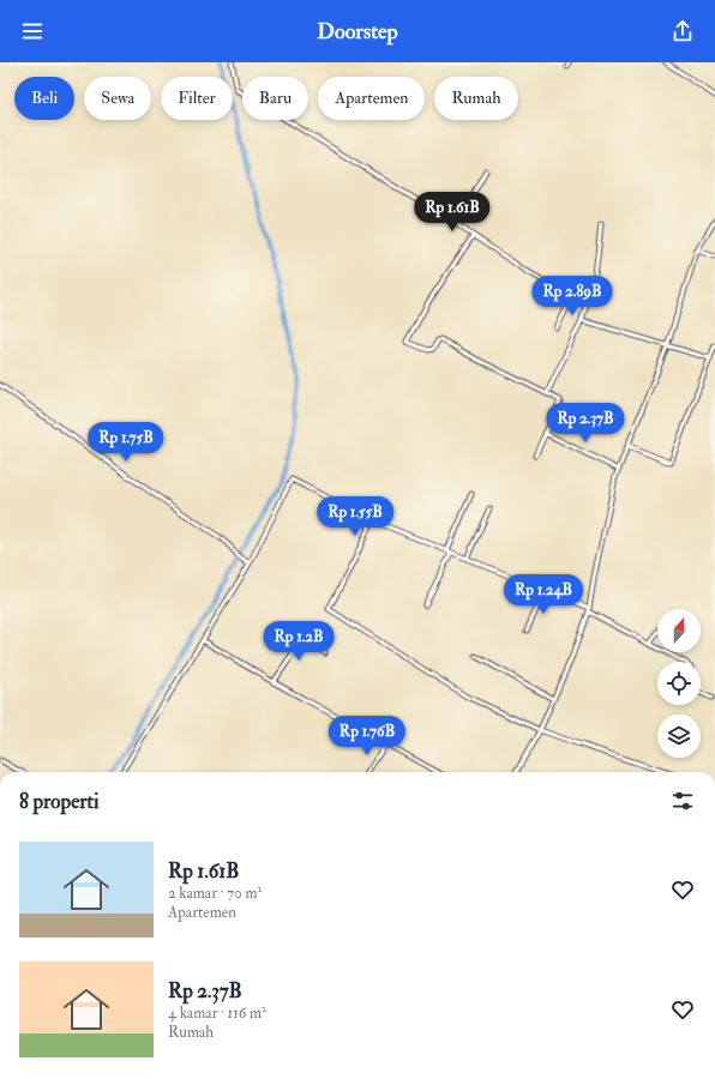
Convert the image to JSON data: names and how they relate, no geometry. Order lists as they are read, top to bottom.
{
  "north": "top",
  "page": {
    "header": "Doorstep",
    "chip": [
      "Beli",
      "Sewa",
      "Filter",
      "Baru",
      "Apartemen",
      "Rumah"
    ],
    "price": [
      "Rp 1.61B",
      "Rp 2.89B",
      "Rp 2.37B",
      "Rp 1.75B",
      "Rp 1.55B",
      "Rp 1.24B",
      "Rp 1.2B",
      "Rp 1.76B"
    ],
    "heading": "8 properti",
    "list": [
      {
        "name": "Rp 1.61B",
        "note": "2 kamar · 70 m² · Apartemen"
      },
      {
        "name": "Rp 2.37B",
        "note": "4 kamar · 116 m² · Rumah"
      }
    ]
  }
}
